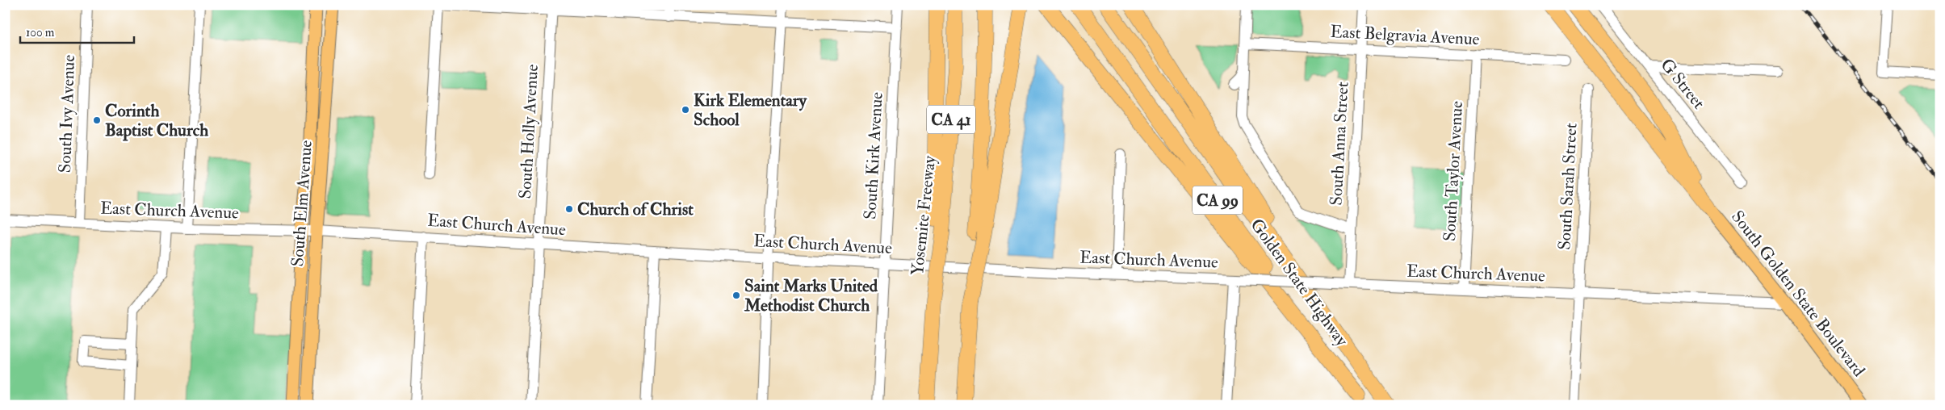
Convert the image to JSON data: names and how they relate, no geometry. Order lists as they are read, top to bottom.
{
  "streets": {
    "highway": [
      "CA 41",
      "CA 99",
      "Yosemite Freeway",
      "Golden State Highway",
      "South Golden State Boulevard"
    ],
    "main road": ["South Elm Avenue"],
    "street": [
      "East Belgravia Avenue",
      "G Street",
      "South Ivy Avenue",
      "South Holly Avenue",
      "South Anna Street",
      "South Kirk Avenue",
      "South Taylor Avenue",
      "South Sarah Street",
      "East Church Avenue"
    ]
  },
  "crossings": [
    ["East Belgravia Avenue", "South Anna Street"],
    ["East Belgravia Avenue", "South Taylor Avenue"],
    ["South Ivy Avenue", "East Church Avenue"],
    ["South Holly Avenue", "East Church Avenue"],
    ["South Anna Street", "East Church Avenue"],
    ["South Kirk Avenue", "East Church Avenue"],
    ["South Taylor Avenue", "East Church Avenue"],
    ["South Sarah Street", "East Church Avenue"],
    ["South Elm Avenue", "East Church Avenue"],
    ["East Church Avenue", "South Golden State Boulevard"]
  ],
  "places": [
    "Kirk Elementary School",
    "Corinth Baptist Church",
    "Church of Christ",
    "Saint Marks United Methodist Church"
  ],
  "scale_bar": "100 m"
}
